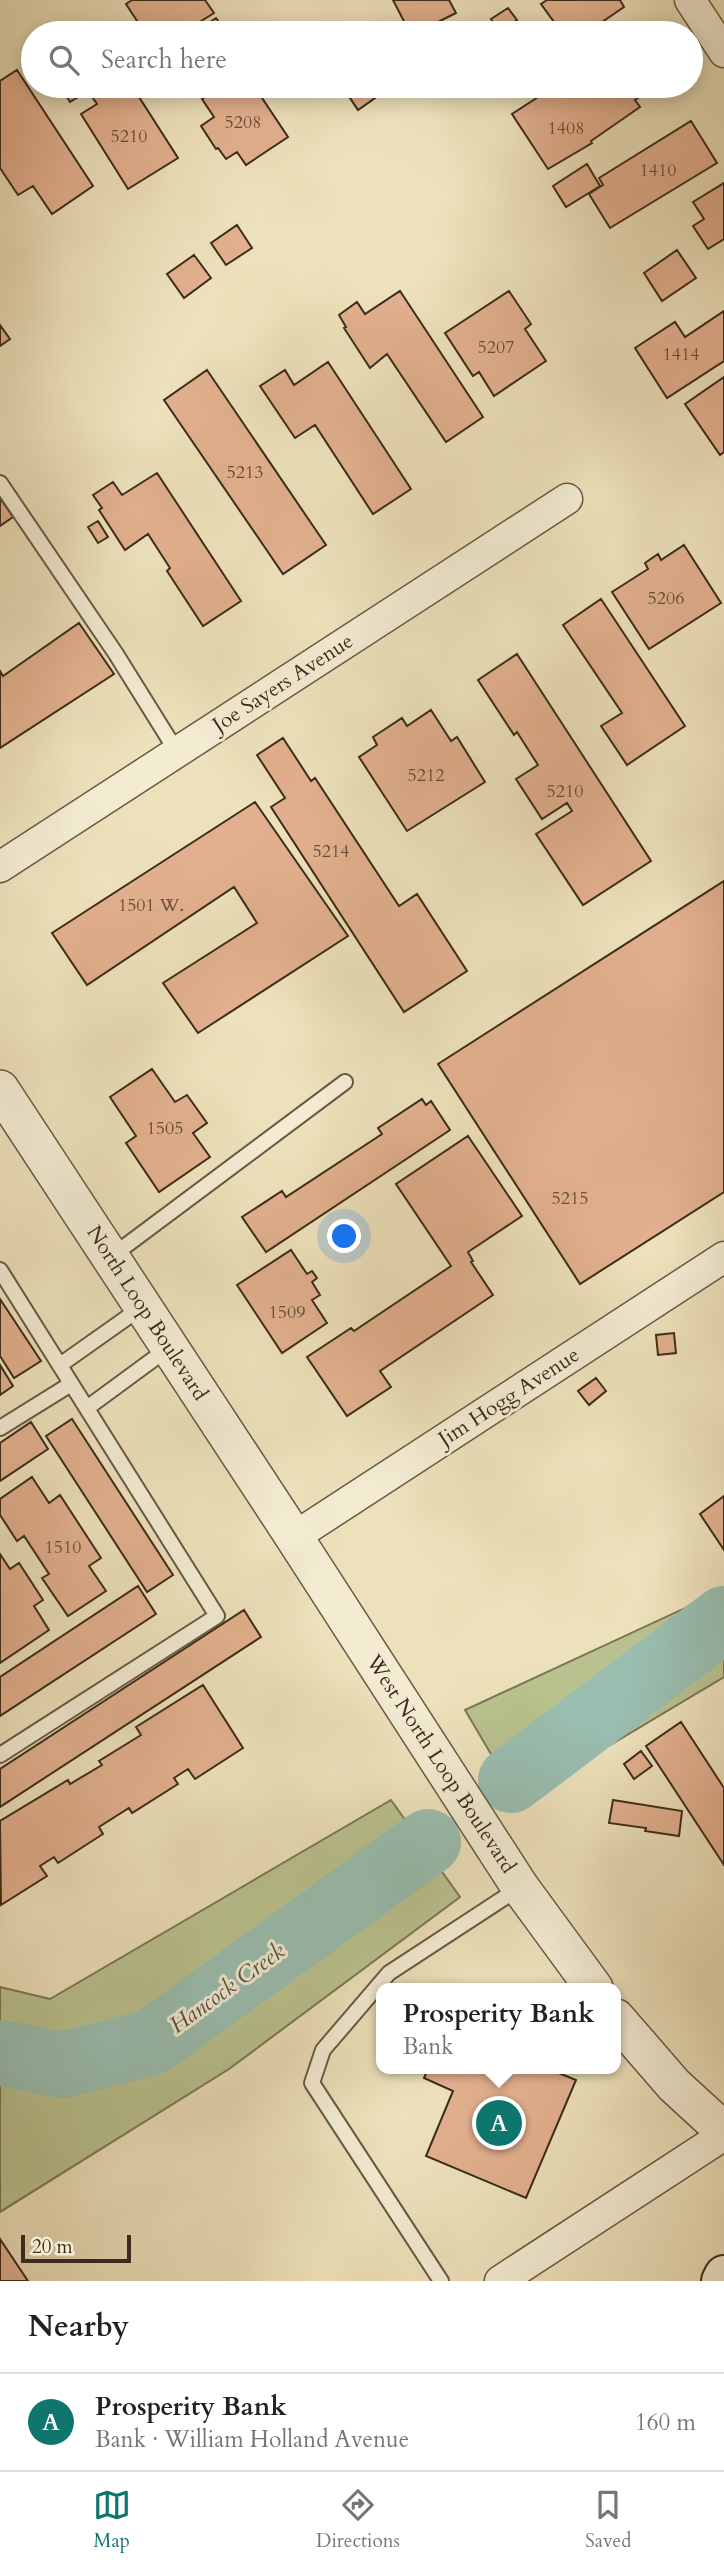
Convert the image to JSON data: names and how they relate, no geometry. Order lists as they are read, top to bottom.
{
  "streets": {
    "street": [
      "Joe Sayers Avenue",
      "North Loop Boulevard",
      "Jim Hogg Avenue",
      "West North Loop Boulevard"
    ]
  },
  "crossings": [
    ["North Loop Boulevard", "Jim Hogg Avenue"],
    ["North Loop Boulevard", "West North Loop Boulevard"],
    ["Jim Hogg Avenue", "West North Loop Boulevard"]
  ],
  "water": ["Hancock Creek"],
  "house_numbers": [
    "5208",
    "1408",
    "5210",
    "1410",
    "5207",
    "1414",
    "5213",
    "5206",
    "5212",
    "5210",
    "5214",
    "1501 W.",
    "1505",
    "5215",
    "1509",
    "1510"
  ],
  "scale_bar": "20 m",
  "page": {
    "search": "Search here",
    "popup": ["Prosperity Bank", "Bank"],
    "pins": "A",
    "scale": "20 m",
    "heading": "Nearby",
    "list": [
      {
        "mark": "A",
        "name": "Prosperity Bank",
        "note": "Bank · William Holland Avenue",
        "value": "160 m"
      }
    ],
    "nav": ["Map", "Directions", "Saved"]
  }
}
